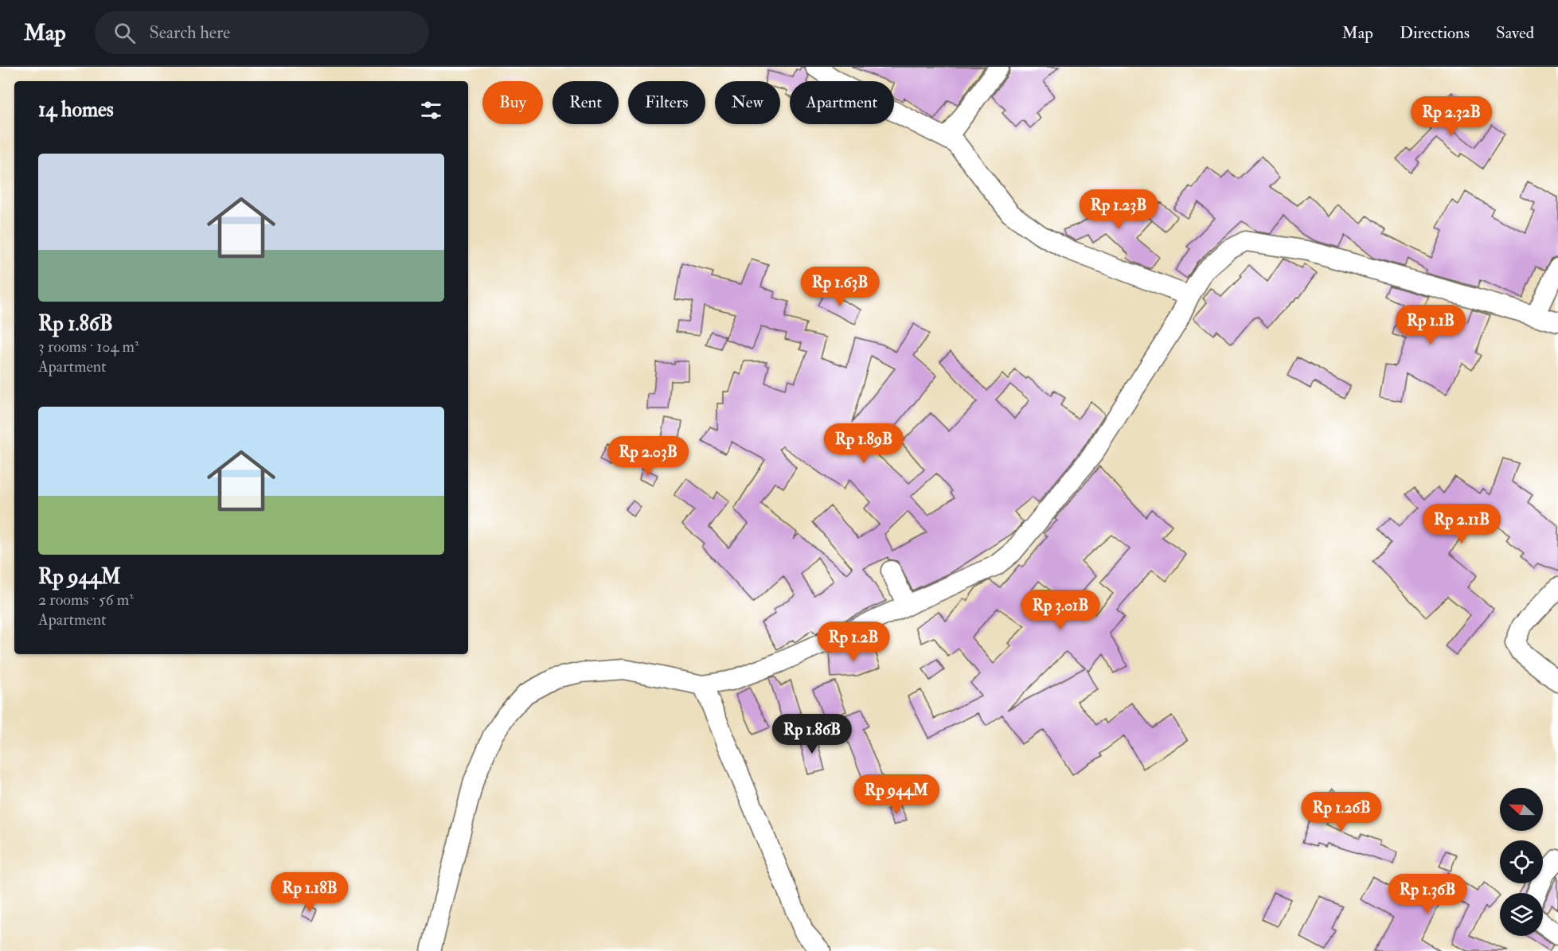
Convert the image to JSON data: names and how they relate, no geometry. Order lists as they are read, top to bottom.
{
  "north": "left",
  "page": {
    "header": "Map",
    "search": "Search here",
    "nav": ["Map", "Directions", "Saved"],
    "chip": [
      "Buy",
      "Rent",
      "Filters",
      "New",
      "Apartment"
    ],
    "heading": "14 homes",
    "price": [
      "Rp 2.32B",
      "Rp 1.23B",
      "Rp 1.63B",
      "Rp 1.1B",
      "Rp 1.89B",
      "Rp 2.03B",
      "Rp 2.11B",
      "Rp 3.01B",
      "Rp 1.2B",
      "Rp 1.86B",
      "Rp 944M",
      "Rp 1.26B",
      "Rp 1.18B",
      "Rp 1.36B"
    ],
    "list": [
      {
        "name": "Rp 1.86B",
        "note": "3 rooms · 104 m² · Apartment"
      },
      {
        "name": "Rp 944M",
        "note": "2 rooms · 56 m² · Apartment"
      }
    ]
  }
}
